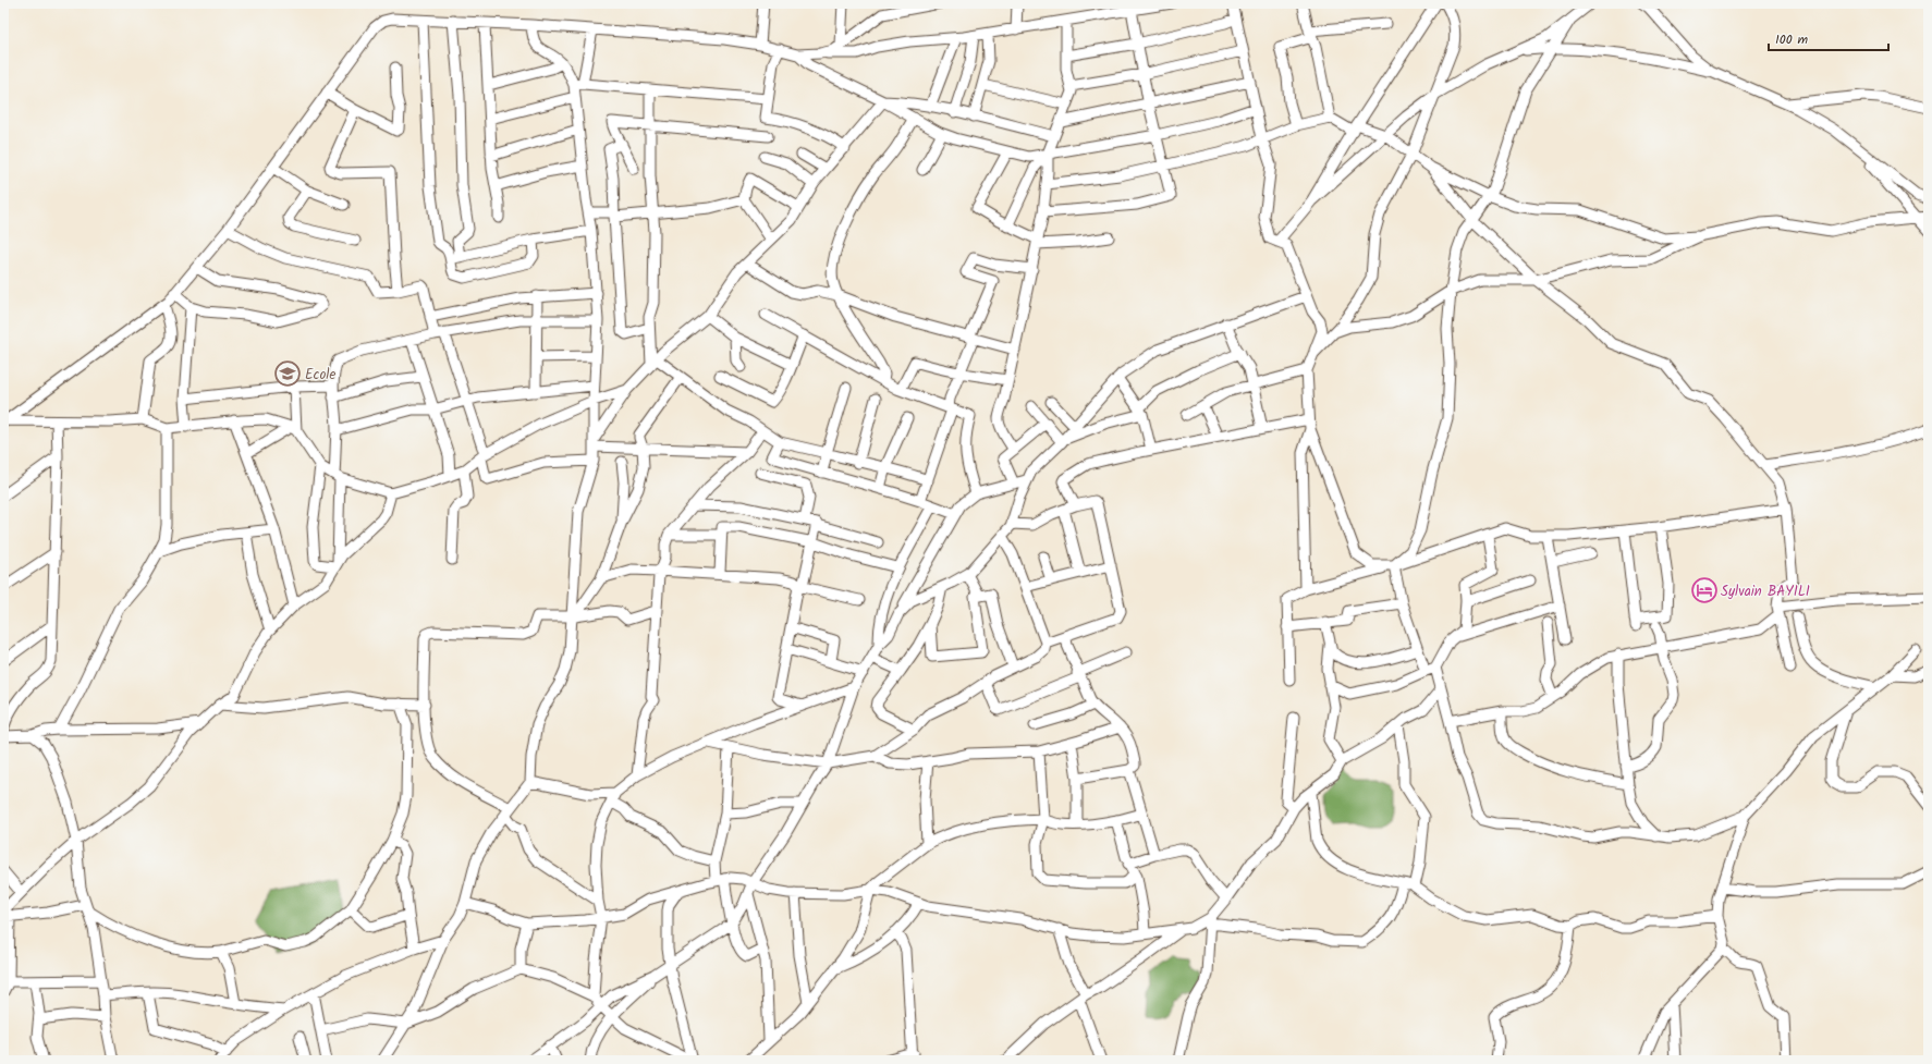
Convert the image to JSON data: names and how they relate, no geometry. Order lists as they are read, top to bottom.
{
  "places": {
    "school or university": ["Ecole"],
    "hotel": ["Sylvain BAYILI"]
  },
  "scale_bar": "100 m"
}
